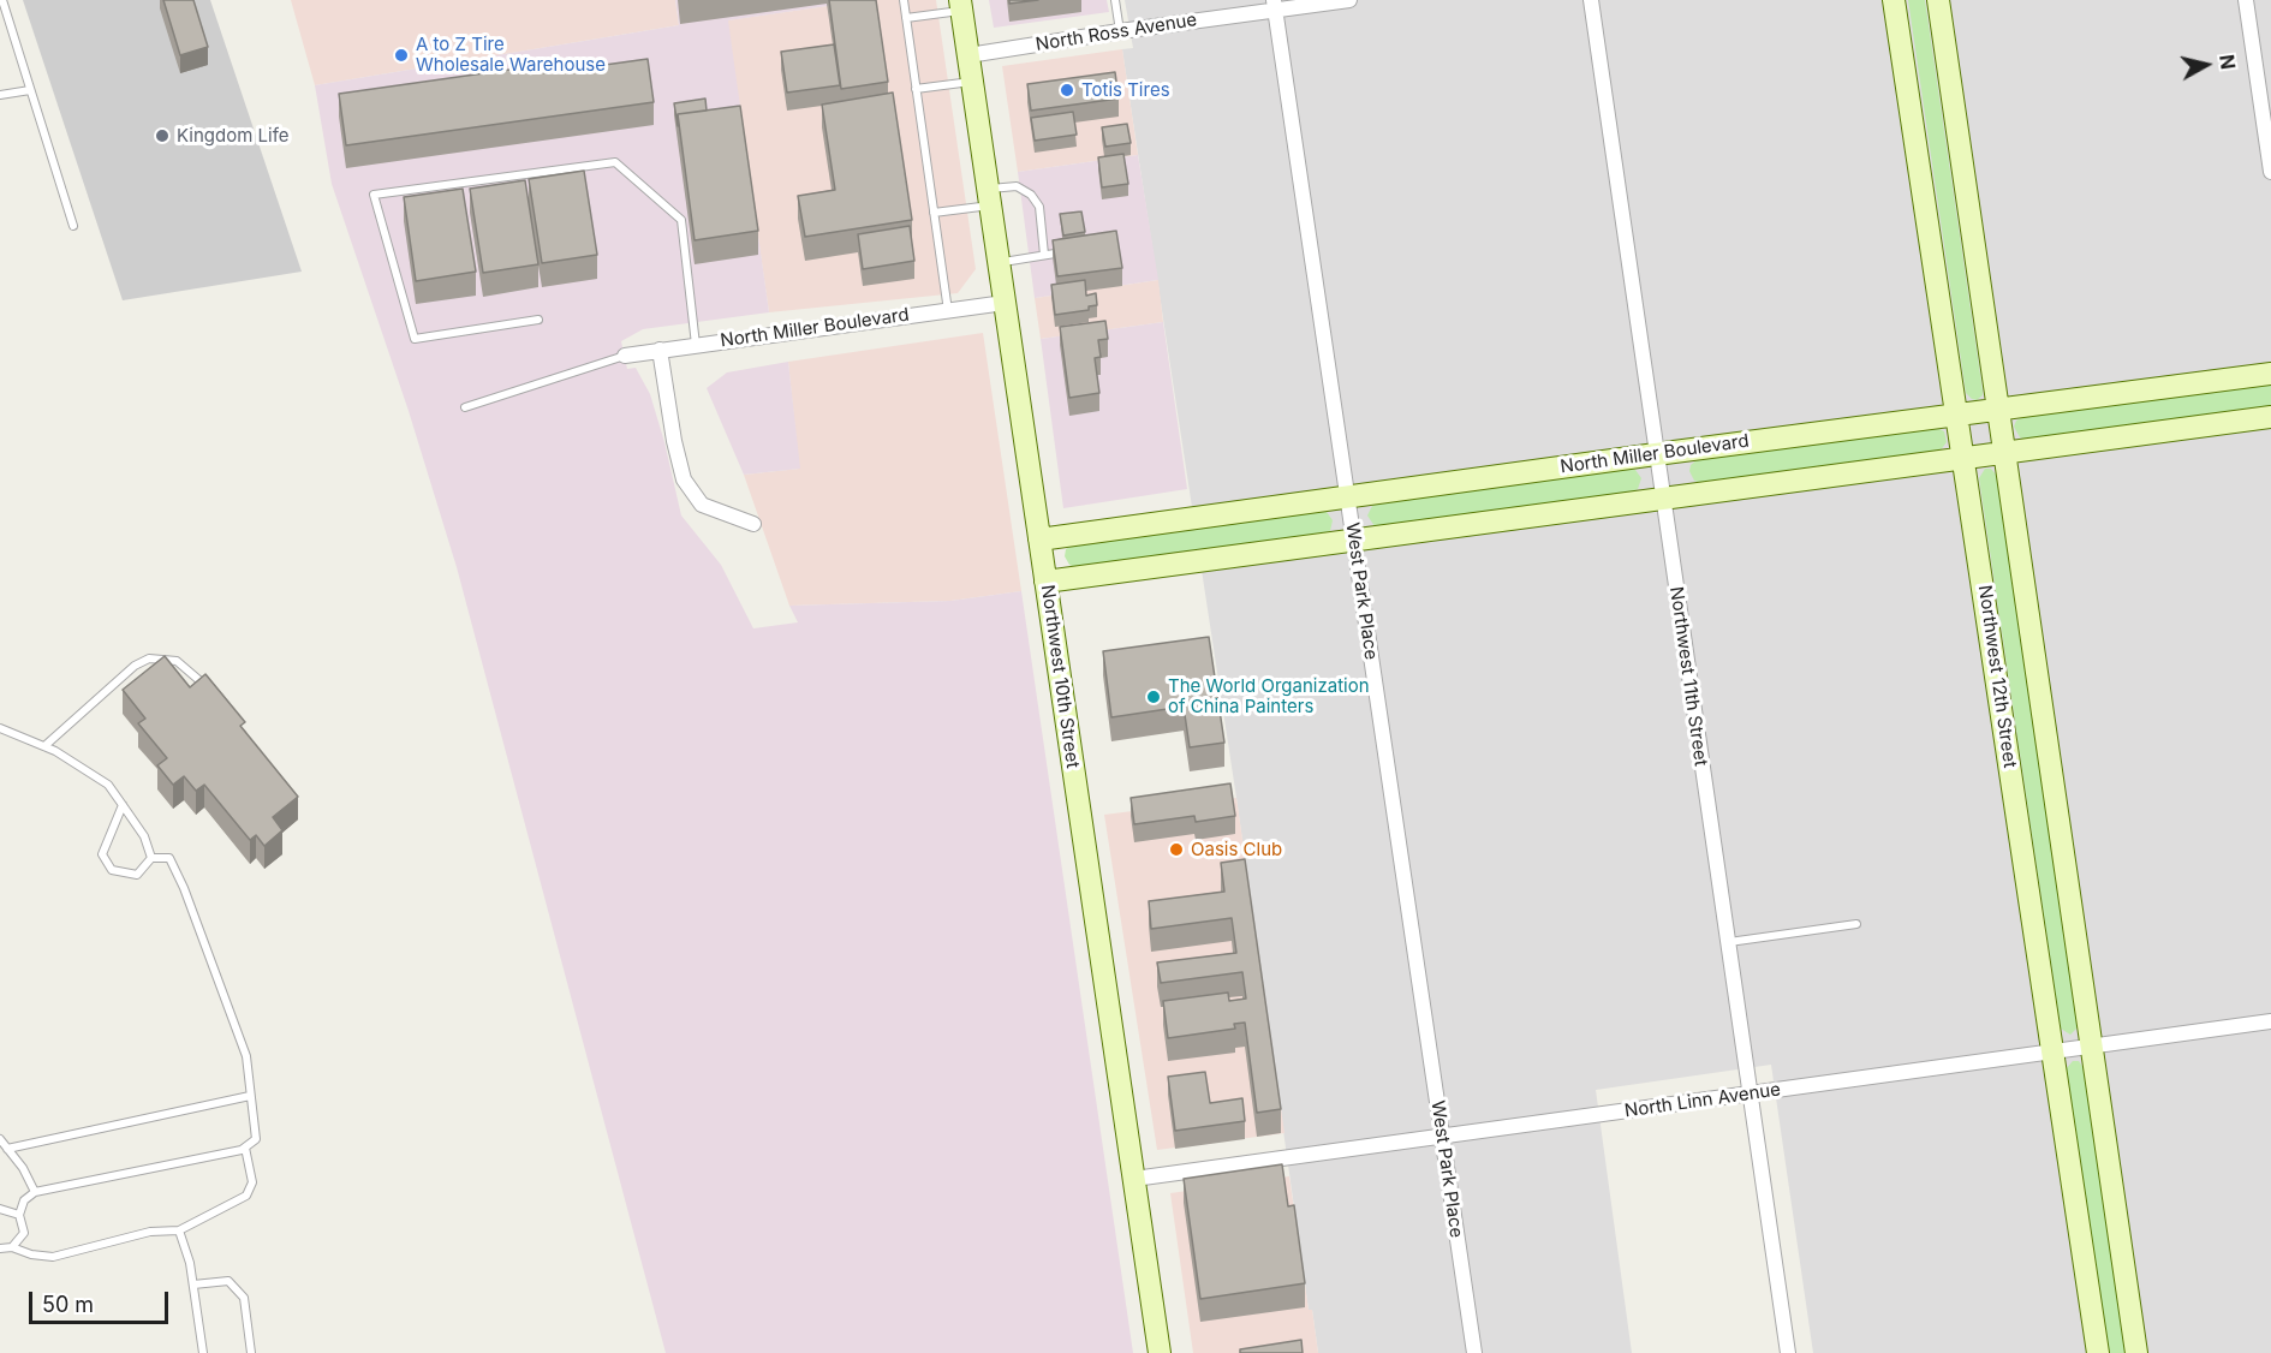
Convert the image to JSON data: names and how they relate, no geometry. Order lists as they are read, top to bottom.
{
  "streets": {
    "street": [
      "North Ross Avenue",
      "North Miller Boulevard",
      "West Park Place",
      "Northwest 10th Street",
      "Northwest 11th Street",
      "Northwest 12th Street",
      "North Linn Avenue"
    ]
  },
  "crossings": [
    ["North Ross Avenue", "West Park Place"],
    ["North Ross Avenue", "Northwest 10th Street"],
    ["North Miller Boulevard", "West Park Place"],
    ["North Miller Boulevard", "Northwest 10th Street"],
    ["North Miller Boulevard", "Northwest 11th Street"],
    ["North Miller Boulevard", "Northwest 12th Street"],
    ["West Park Place", "North Linn Avenue"],
    ["Northwest 10th Street", "North Linn Avenue"],
    ["Northwest 11th Street", "North Linn Avenue"],
    ["Northwest 12th Street", "North Linn Avenue"]
  ],
  "places": [
    "A to Z Tire Wholesale Warehouse",
    "Totis Tires",
    "Kingdom Life",
    "The World Organization of China Painters",
    "Oasis Club"
  ],
  "scale_bar": "50 m",
  "north": "right"
}
